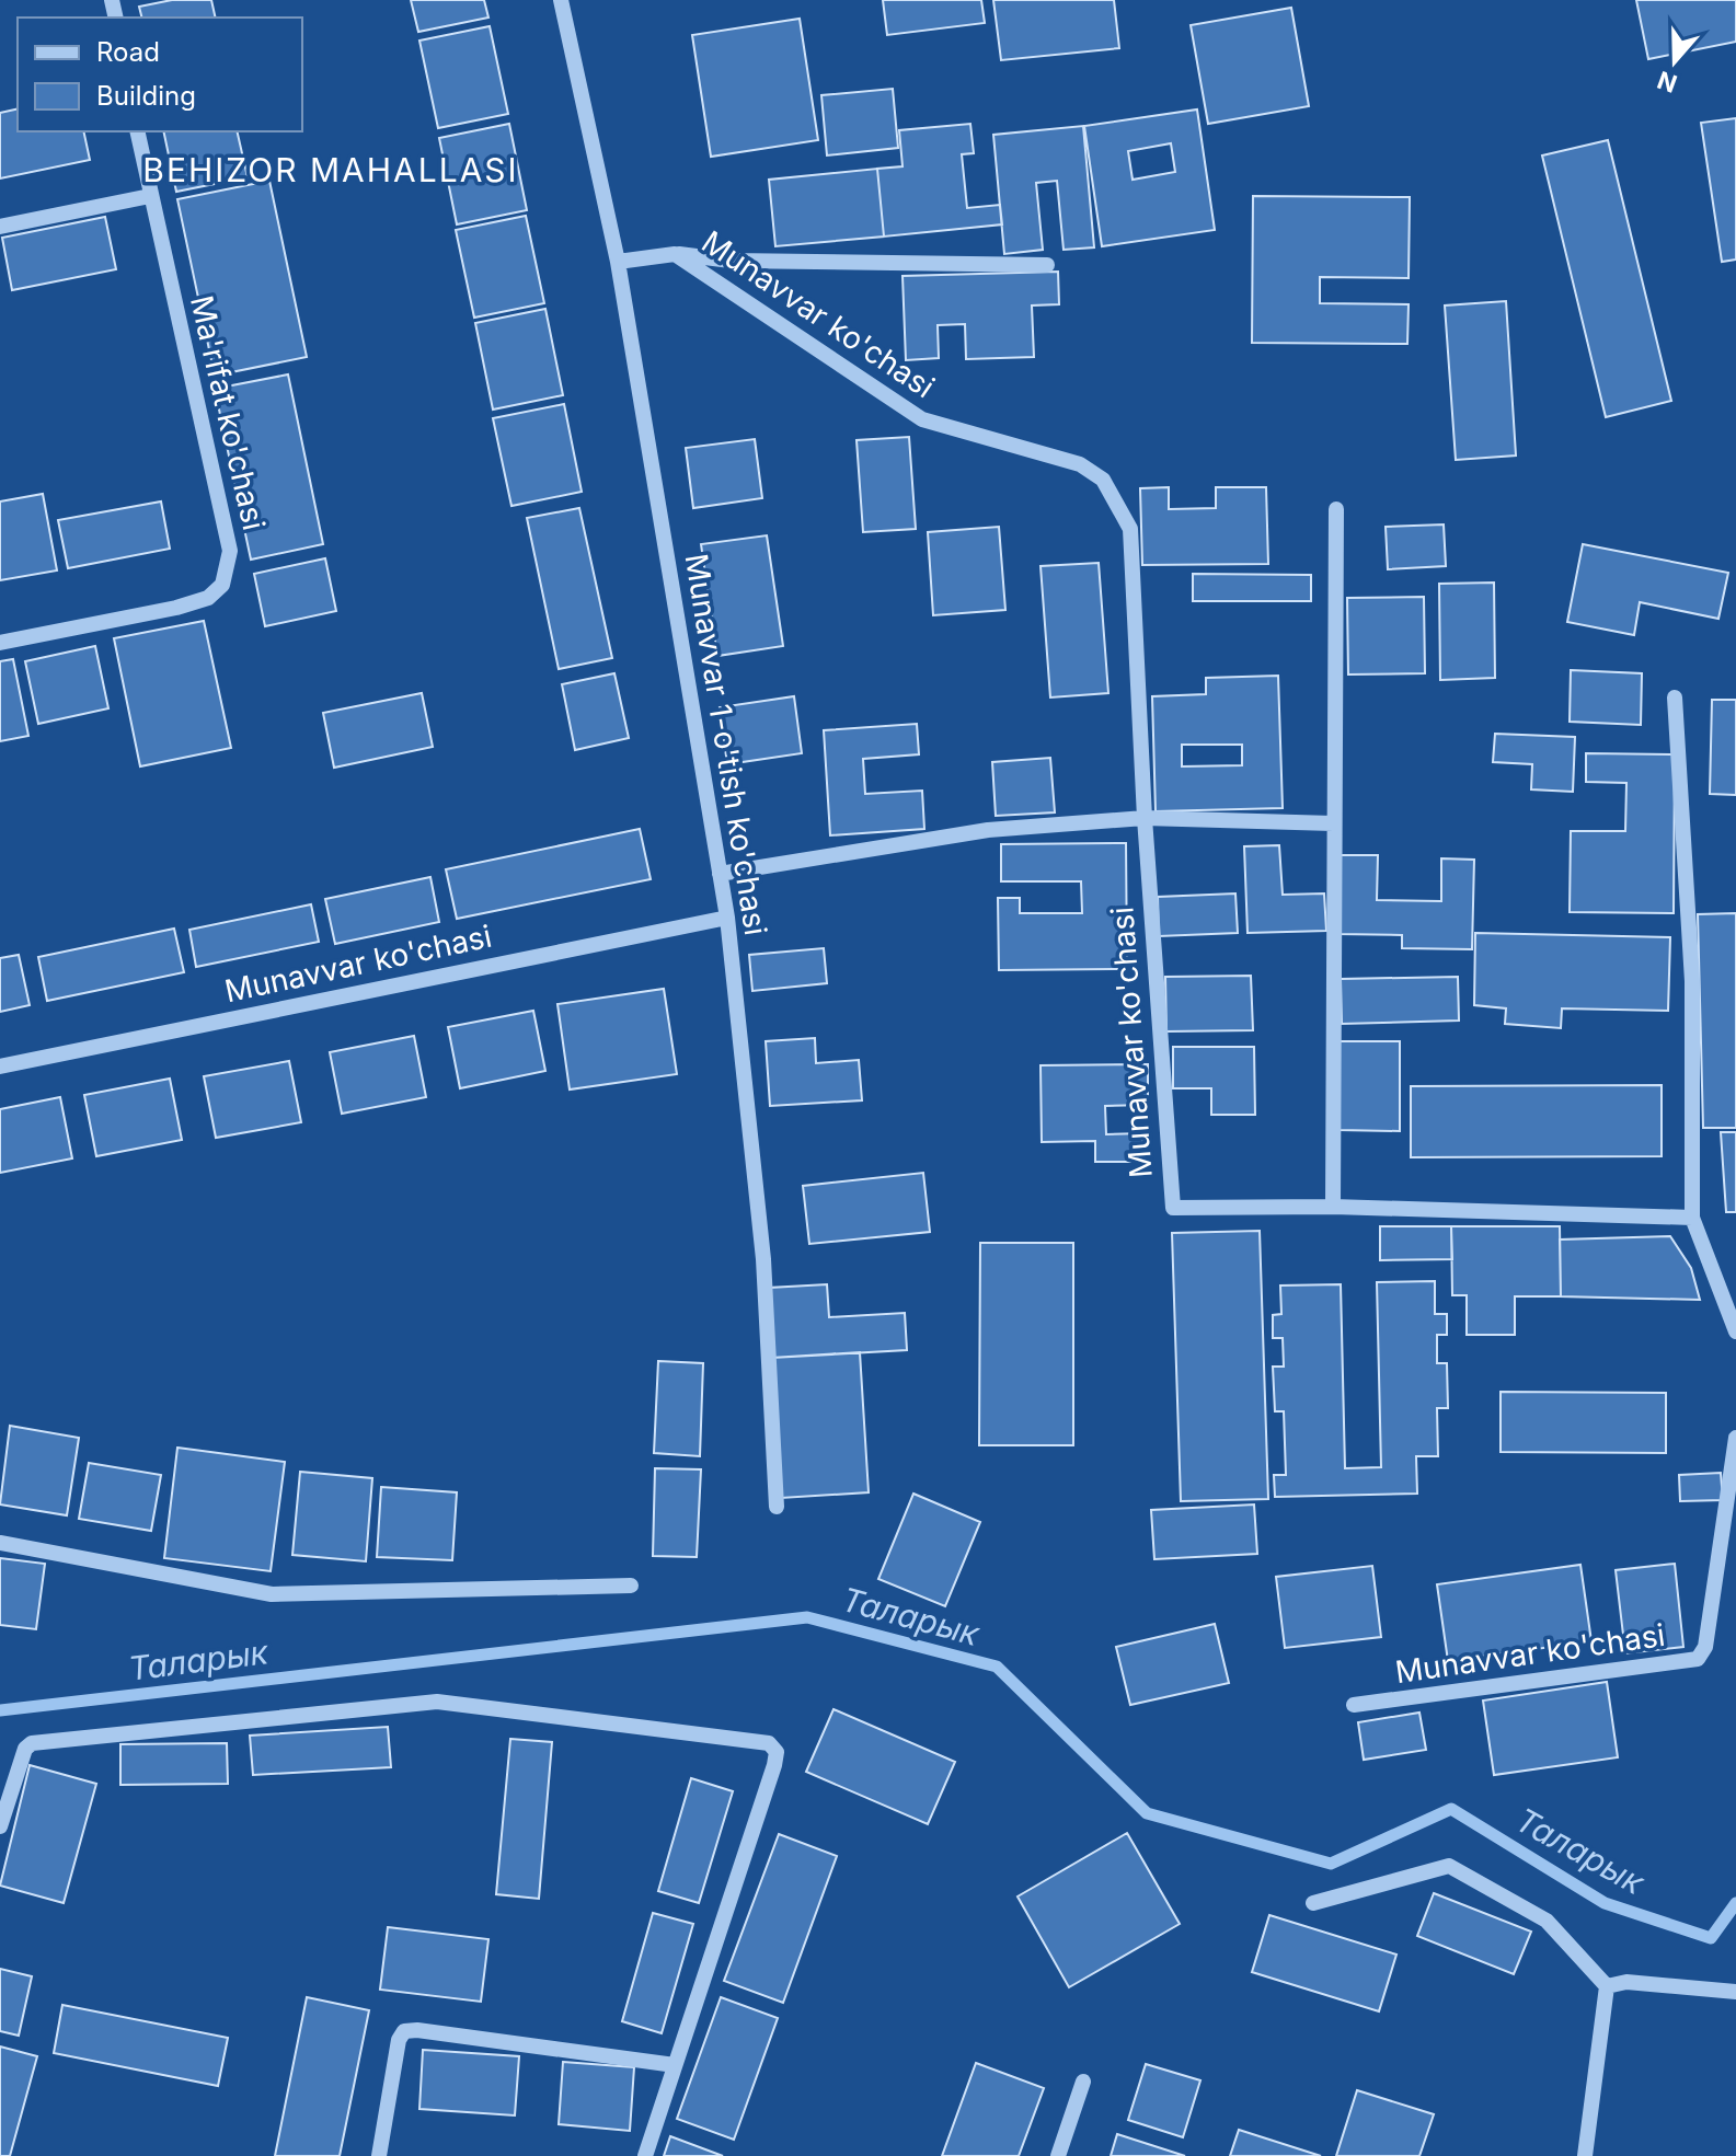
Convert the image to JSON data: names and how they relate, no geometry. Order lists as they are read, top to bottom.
{
  "streets": {
    "street": ["Munavvar ko'chasi", "Ma'rifat ko'chasi", "Munavvar 1-o'tish ko'chasi"]
  },
  "crossings": [
    ["Munavvar ko'chasi", "Munavvar 1-o'tish ko'chasi"]
  ],
  "districts": ["BEHIZOR MAHALLASI"],
  "water": ["Таларык"],
  "legend": ["Road", "Building"],
  "north": "bottom"
}
